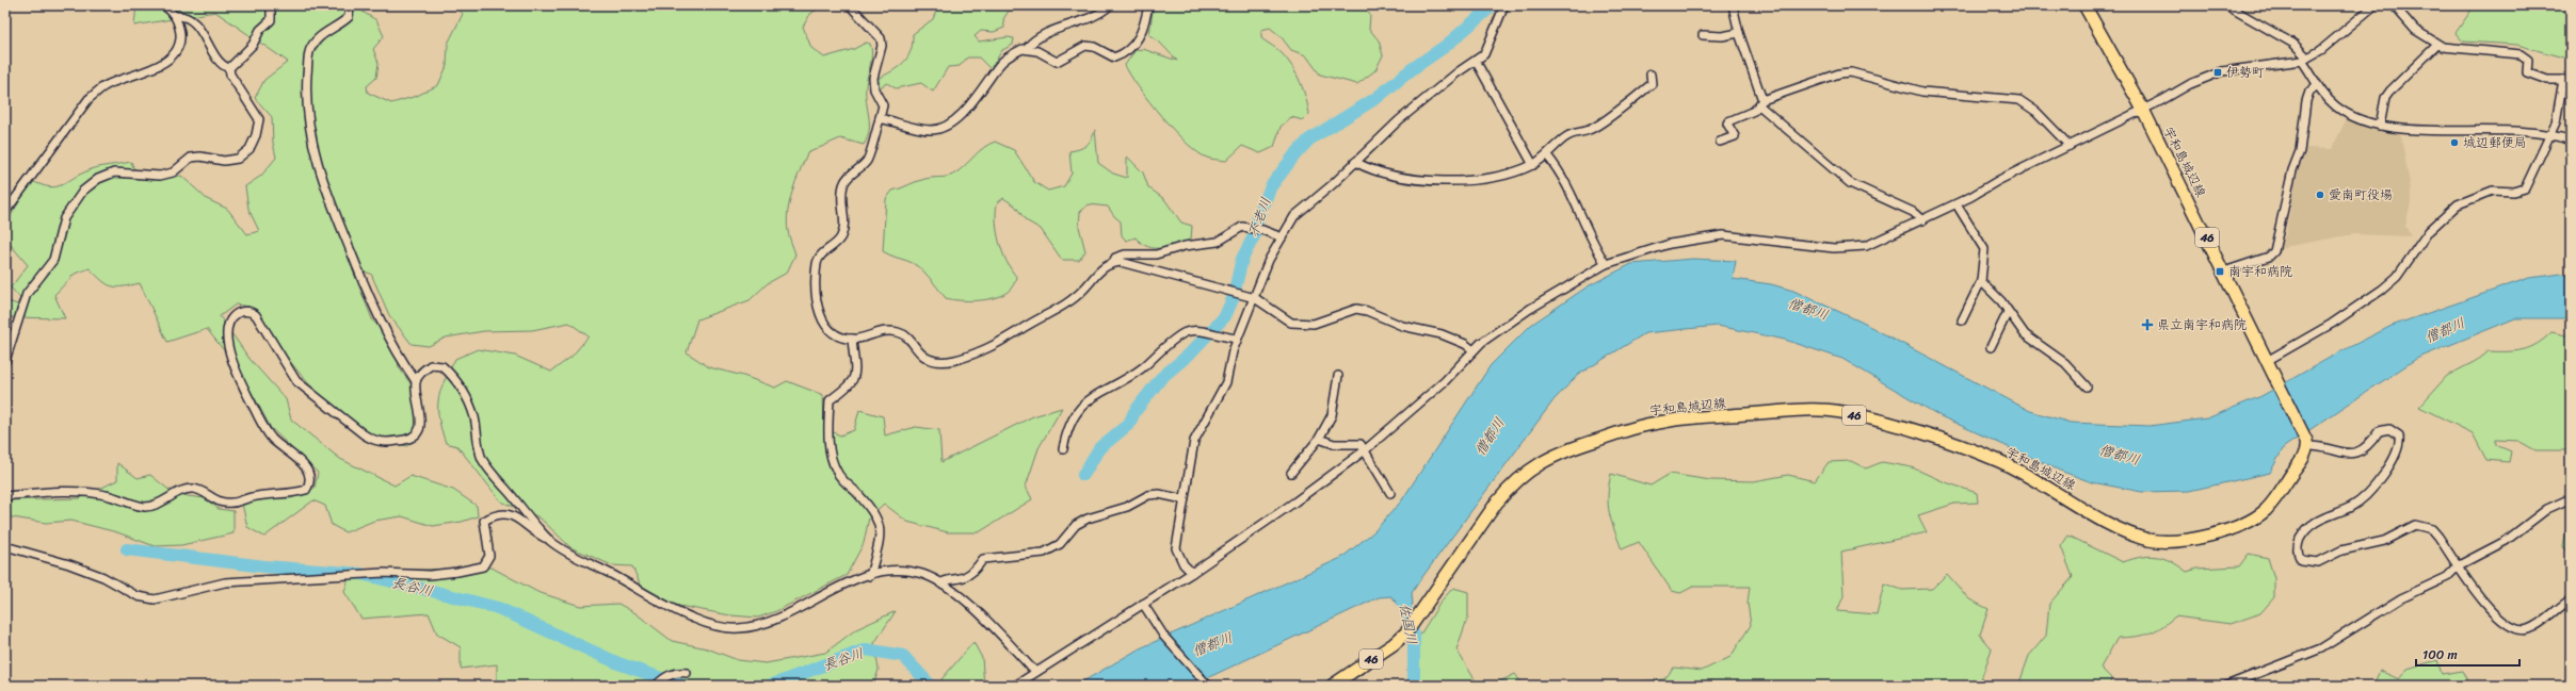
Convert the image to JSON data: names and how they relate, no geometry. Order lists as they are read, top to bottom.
{
  "streets": {
    "main road": ["宇和島城辺線", "46"]
  },
  "water": [
    "不老川",
    "僧都川",
    "長谷川",
    "佐国川"
  ],
  "places": {
    "transit": ["伊勢町", "南宇和病院"],
    "other": ["城辺郵便局", "愛南町役場"],
    "health": ["県立南宇和病院"]
  },
  "scale_bar": "100 m"
}
